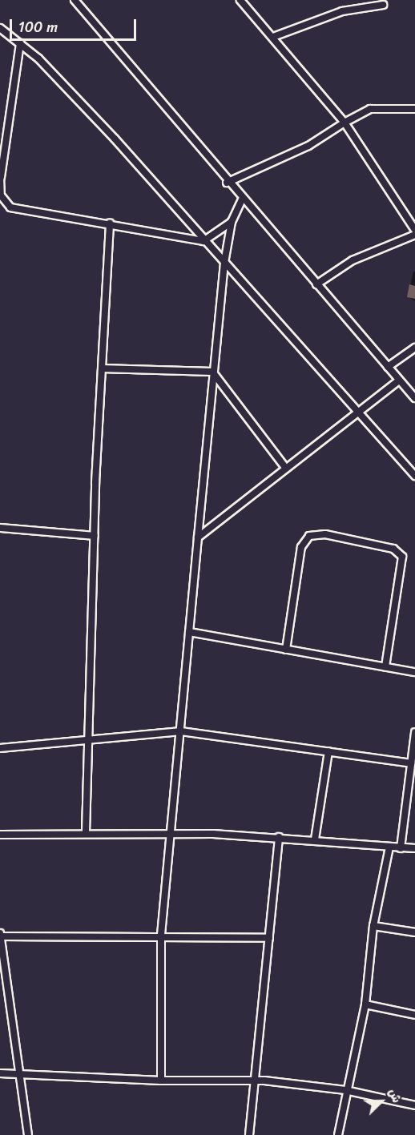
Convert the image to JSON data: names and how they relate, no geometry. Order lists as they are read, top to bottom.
{
  "scale_bar": "100 m",
  "north": "top right"
}
